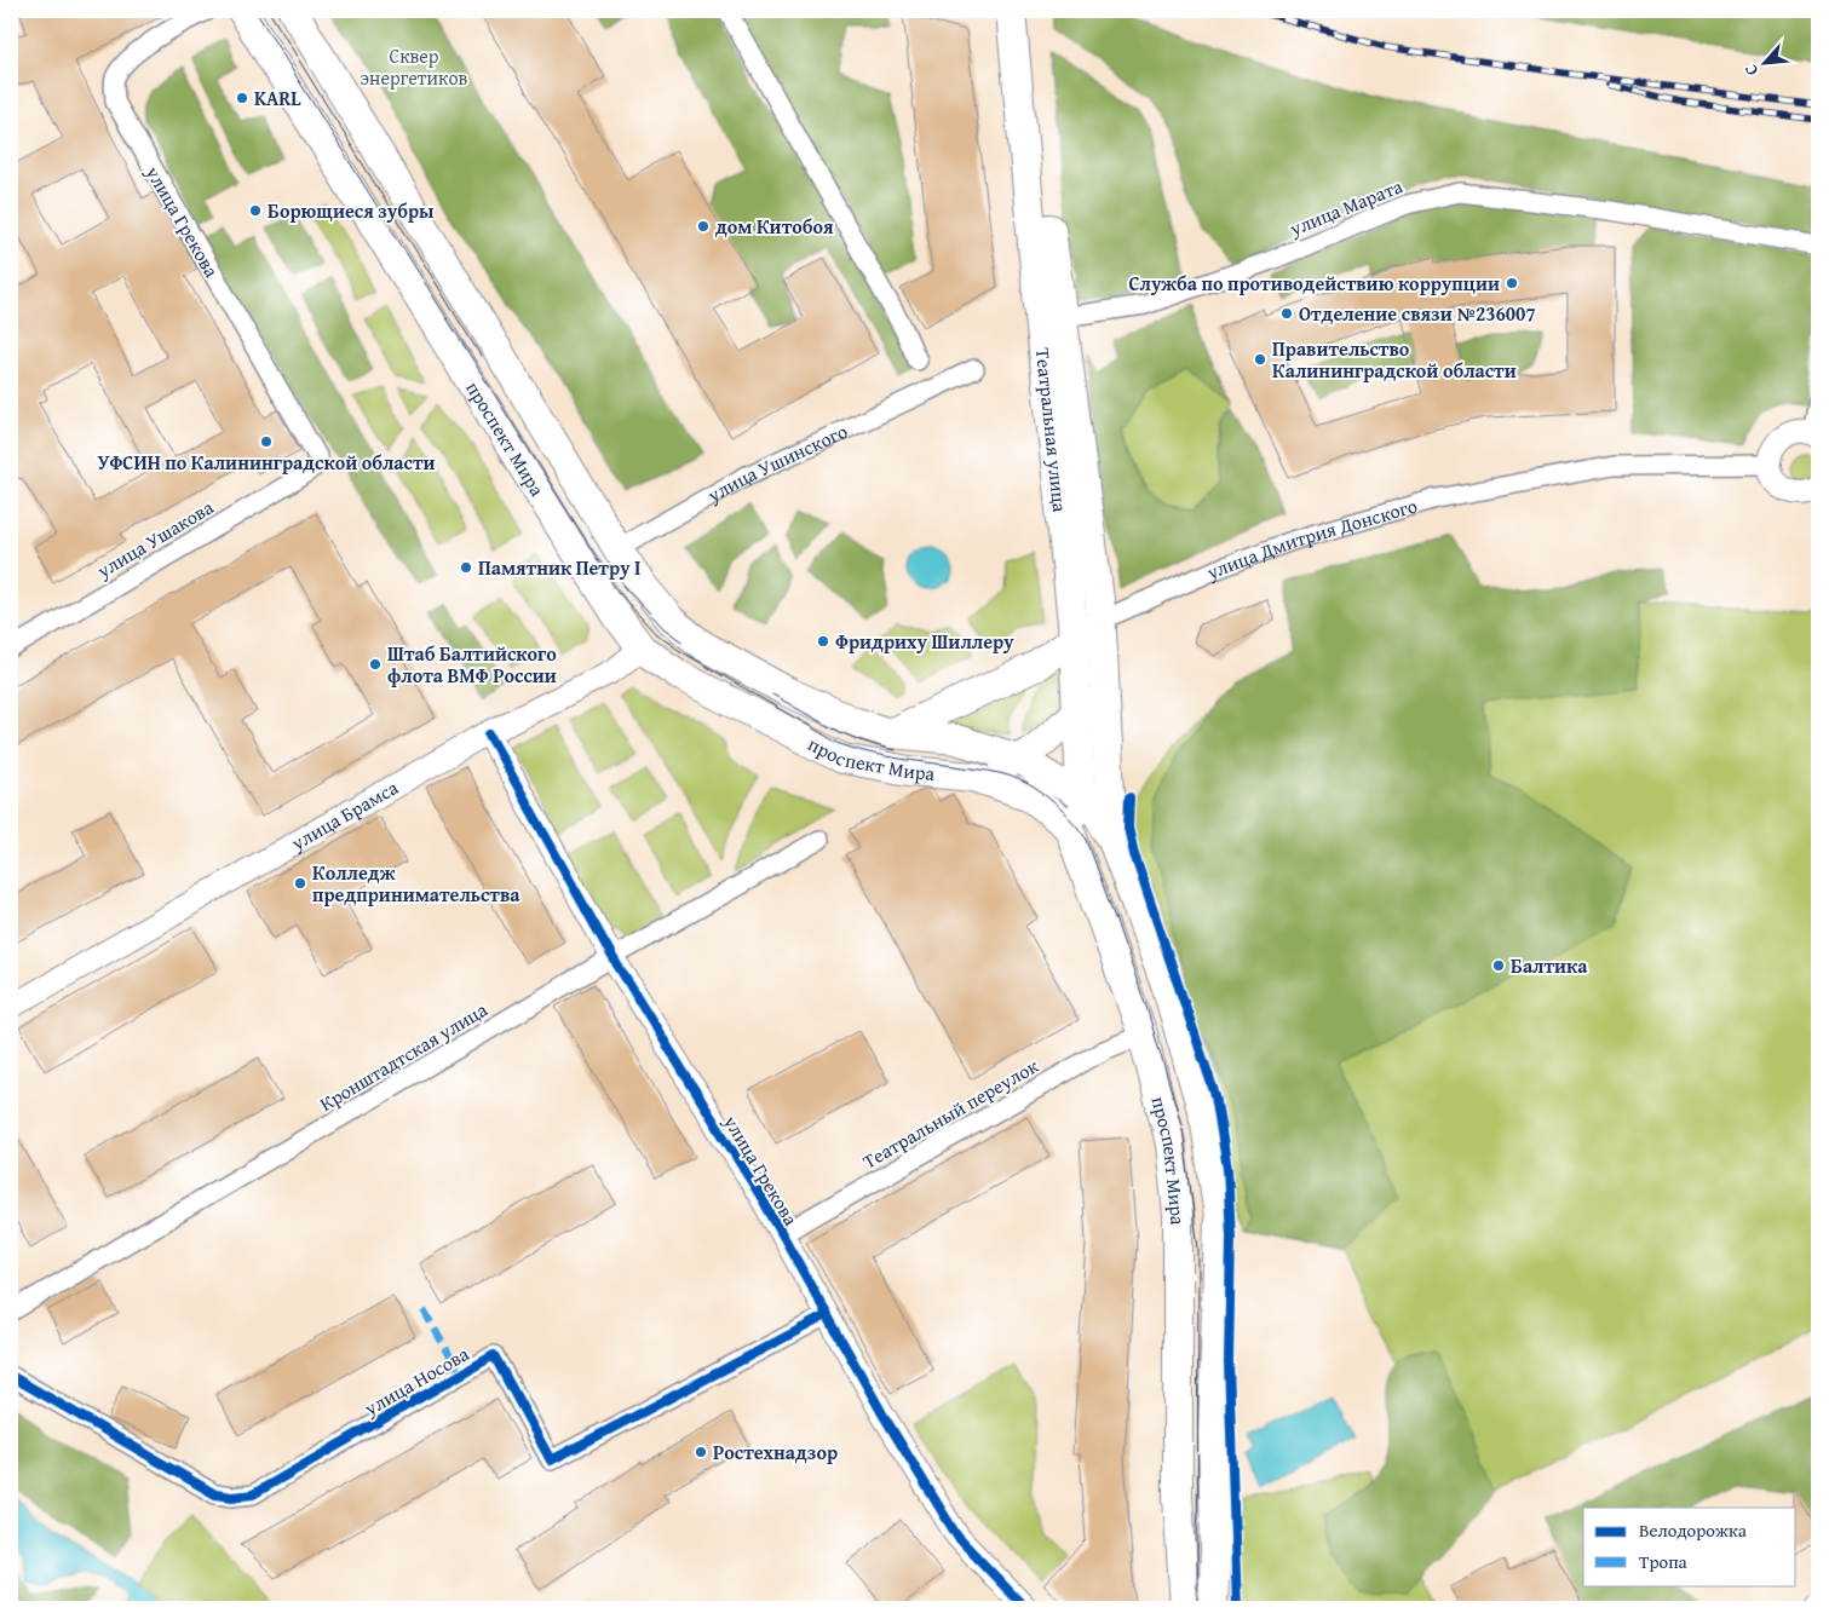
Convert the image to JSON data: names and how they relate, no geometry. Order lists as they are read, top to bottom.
{
  "streets": {
    "main road": [
      "Театральная улица",
      "проспект Мира",
      "улица Ушинского",
      "улица Дмитрия Донского",
      "улица Брамса"
    ],
    "street": [
      "улица Марата",
      "улица Грекова",
      "улица Ушакова",
      "Кронштадтская улица",
      "Театральный переулок",
      "улица Носова"
    ]
  },
  "crossings": [
    ["улица Марата", "Театральная улица"],
    ["улица Грекова", "улица Ушакова"],
    ["улица Грекова", "улица Брамса"],
    ["улица Грекова", "Кронштадтская улица"],
    ["улица Грекова", "Театральный переулок"],
    ["улица Грекова", "улица Носова"],
    ["Театральная улица", "проспект Мира"],
    ["Театральная улица", "улица Дмитрия Донского"],
    ["проспект Мира", "улица Ушинского"],
    ["проспект Мира", "улица Дмитрия Донского"],
    ["проспект Мира", "улица Брамса"],
    ["проспект Мира", "Театральный переулок"]
  ],
  "parks": ["Сквер энергетиков"],
  "places": [
    "KARL",
    "Борющиеся зубры",
    "дом Китобоя",
    "Служба по противодействию коррупции",
    "Отделение связи №236007",
    "Правительство Калининградской области",
    "УФСИН по Калининградской области",
    "Памятник Петру I",
    "Фридриху Шиллеру",
    "Штаб Балтийского флота ВМФ России",
    "Колледж предпринимательства",
    "Балтика",
    "Ростехнадзор"
  ],
  "legend": ["Велодорожка", "Тропа"],
  "north": "bottom left"
}
